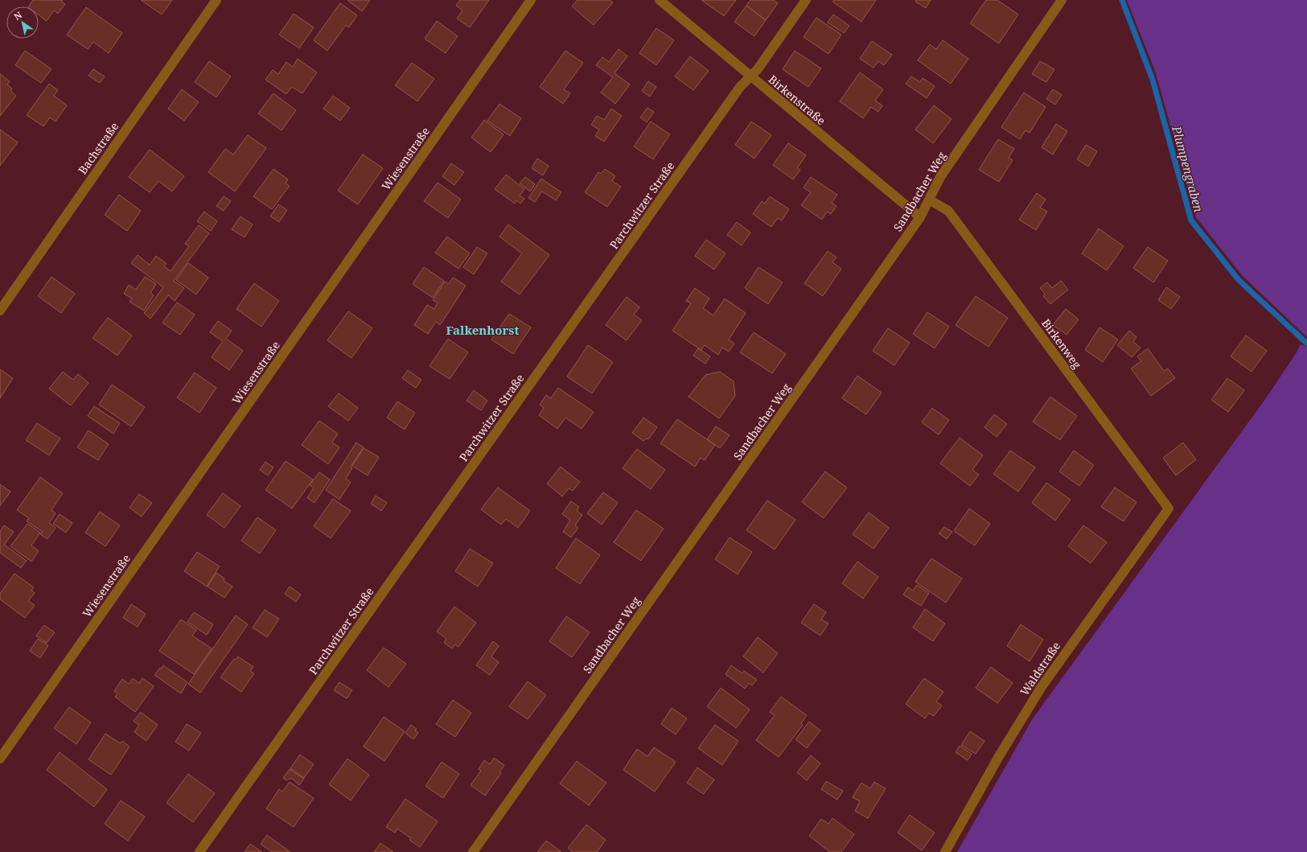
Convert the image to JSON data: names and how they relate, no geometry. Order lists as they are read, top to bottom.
{
  "streets": {
    "street": [
      "Birkenstraße",
      "Bachstraße",
      "Wiesenstraße",
      "Sandbacher Weg",
      "Parchwitzer Straße",
      "Birkenweg",
      "Waldstraße"
    ]
  },
  "crossings": [
    ["Birkenstraße", "Sandbacher Weg"],
    ["Birkenstraße", "Parchwitzer Straße"],
    ["Sandbacher Weg", "Birkenweg"],
    ["Birkenweg", "Waldstraße"]
  ],
  "districts": ["Falkenhorst"],
  "water": ["Plumpengraben"],
  "north": "top left"
}
